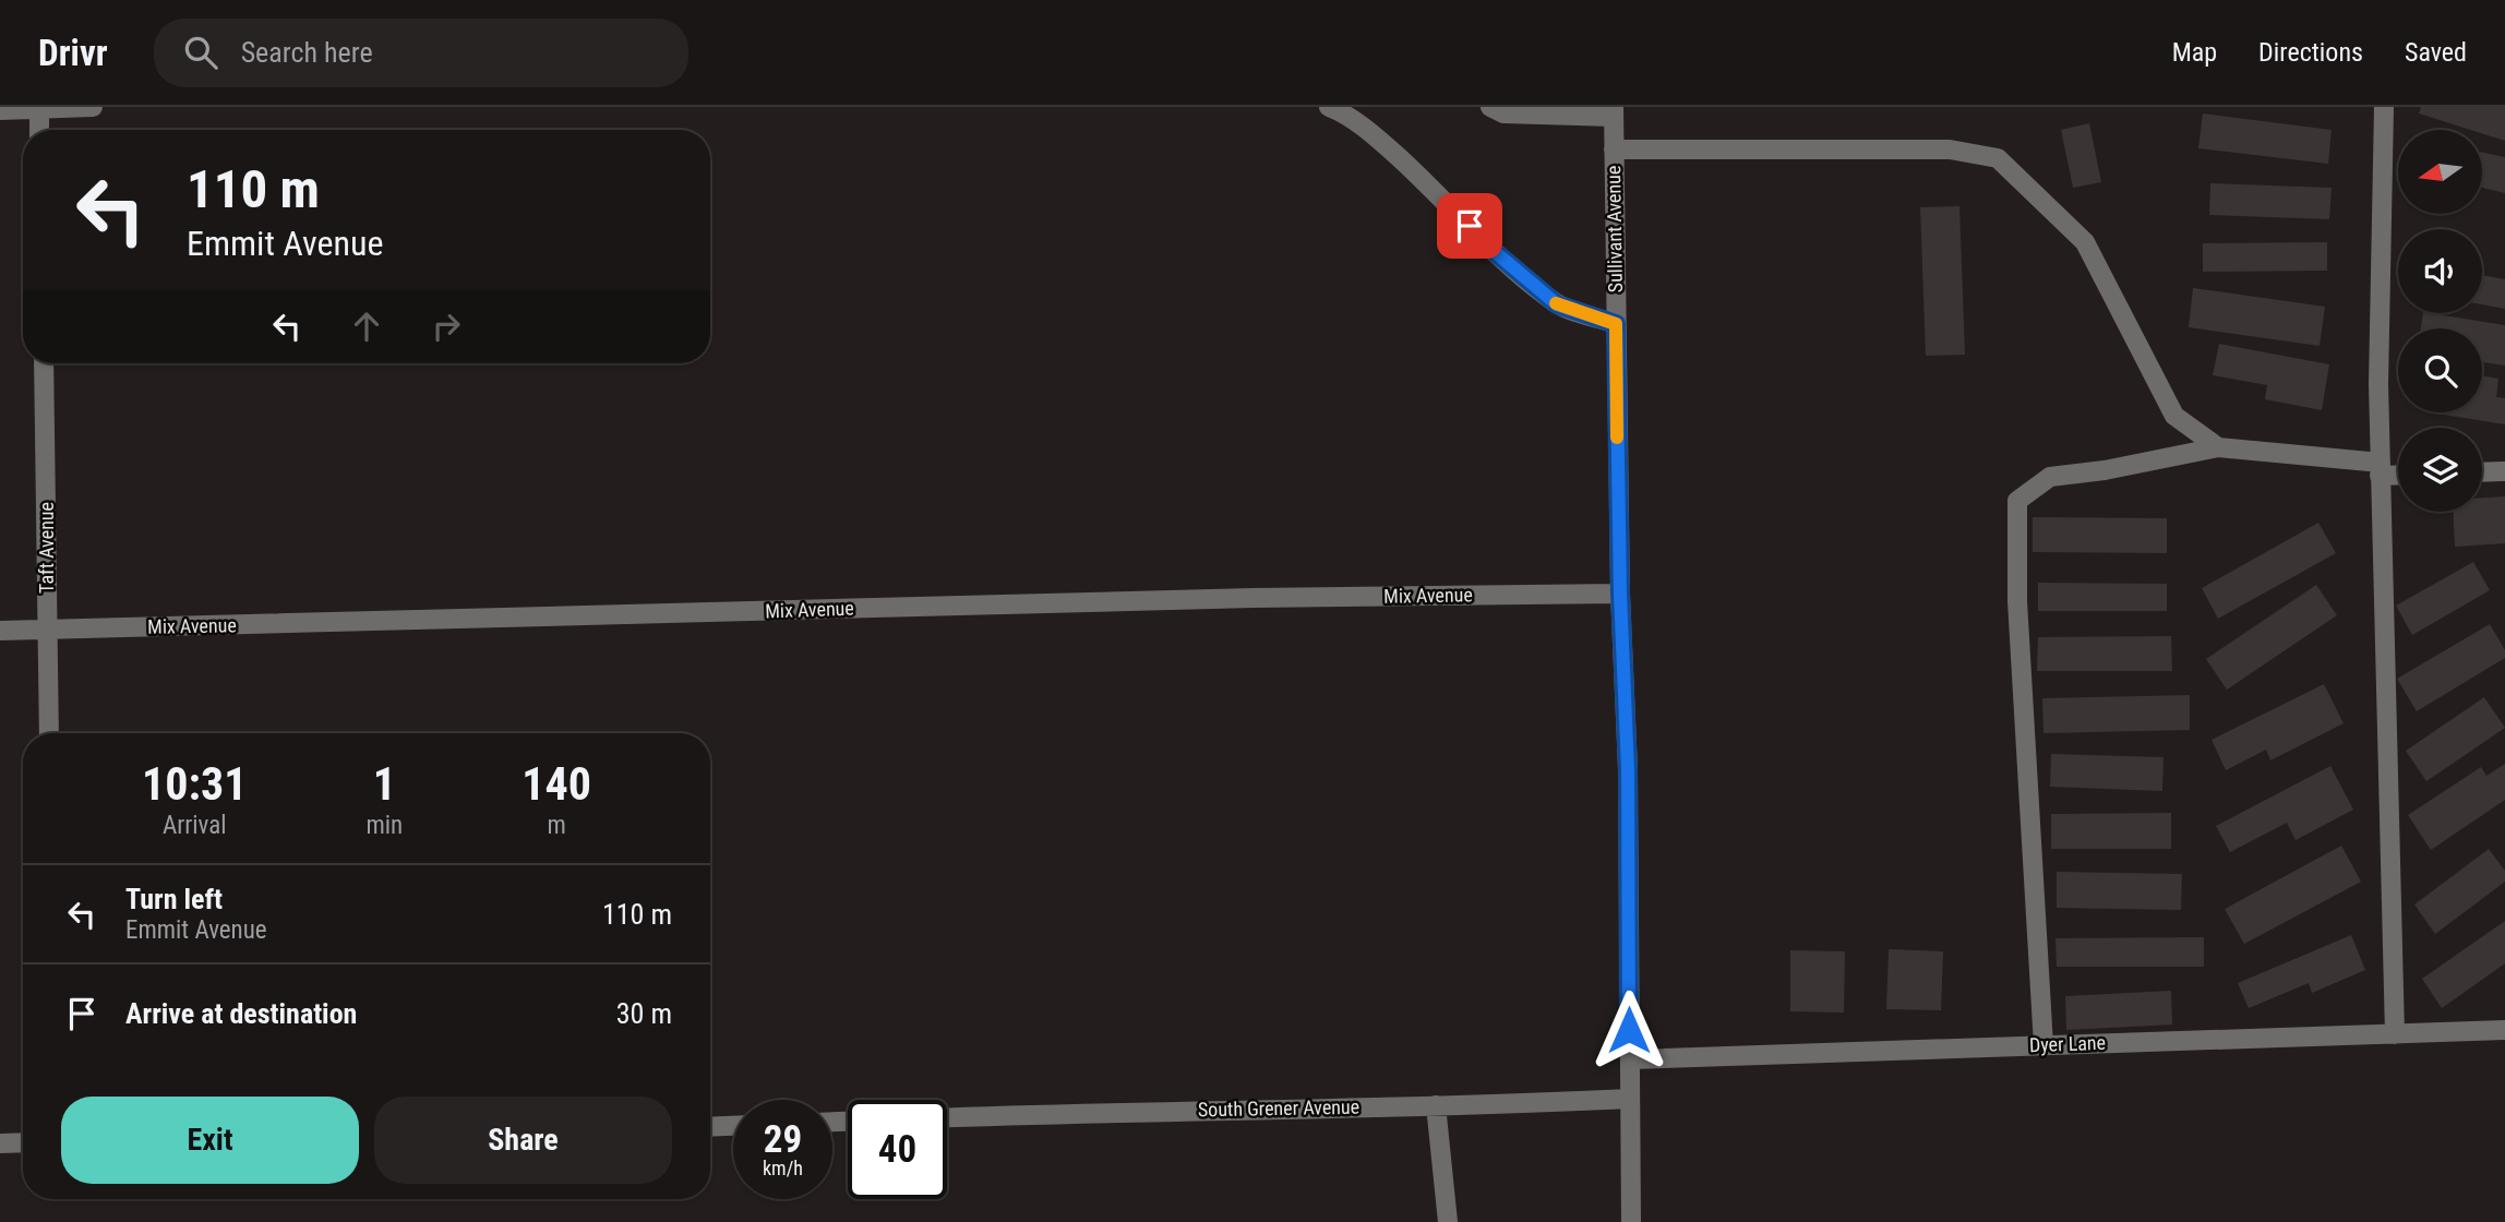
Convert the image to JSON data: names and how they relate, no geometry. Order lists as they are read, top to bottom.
{
  "streets": {
    "street": [
      "Sullivant Avenue",
      "Taft Avenue",
      "Mix Avenue",
      "Dyer Lane",
      "South Grener Avenue"
    ]
  },
  "crossings": [
    ["Sullivant Avenue", "Mix Avenue"],
    ["Sullivant Avenue", "Dyer Lane"],
    ["Sullivant Avenue", "South Grener Avenue"],
    ["Taft Avenue", "Mix Avenue"]
  ],
  "north": "left",
  "page": {
    "header": "Drivr",
    "search": "Search here",
    "nav": ["Map", "Directions", "Saved"],
    "turn": ["110 m", "Emmit Avenue"],
    "eta": [
      "10:31",
      "Arrival",
      "1",
      "min",
      "140",
      "m"
    ],
    "list": [
      {
        "name": "Turn left",
        "note": "Emmit Avenue",
        "value": "110 m"
      },
      {
        "name": "Arrive at destination",
        "value": "30 m"
      }
    ],
    "buttons": ["Exit", "Share"],
    "speed": "29 km/h",
    "limit": "40"
  }
}
